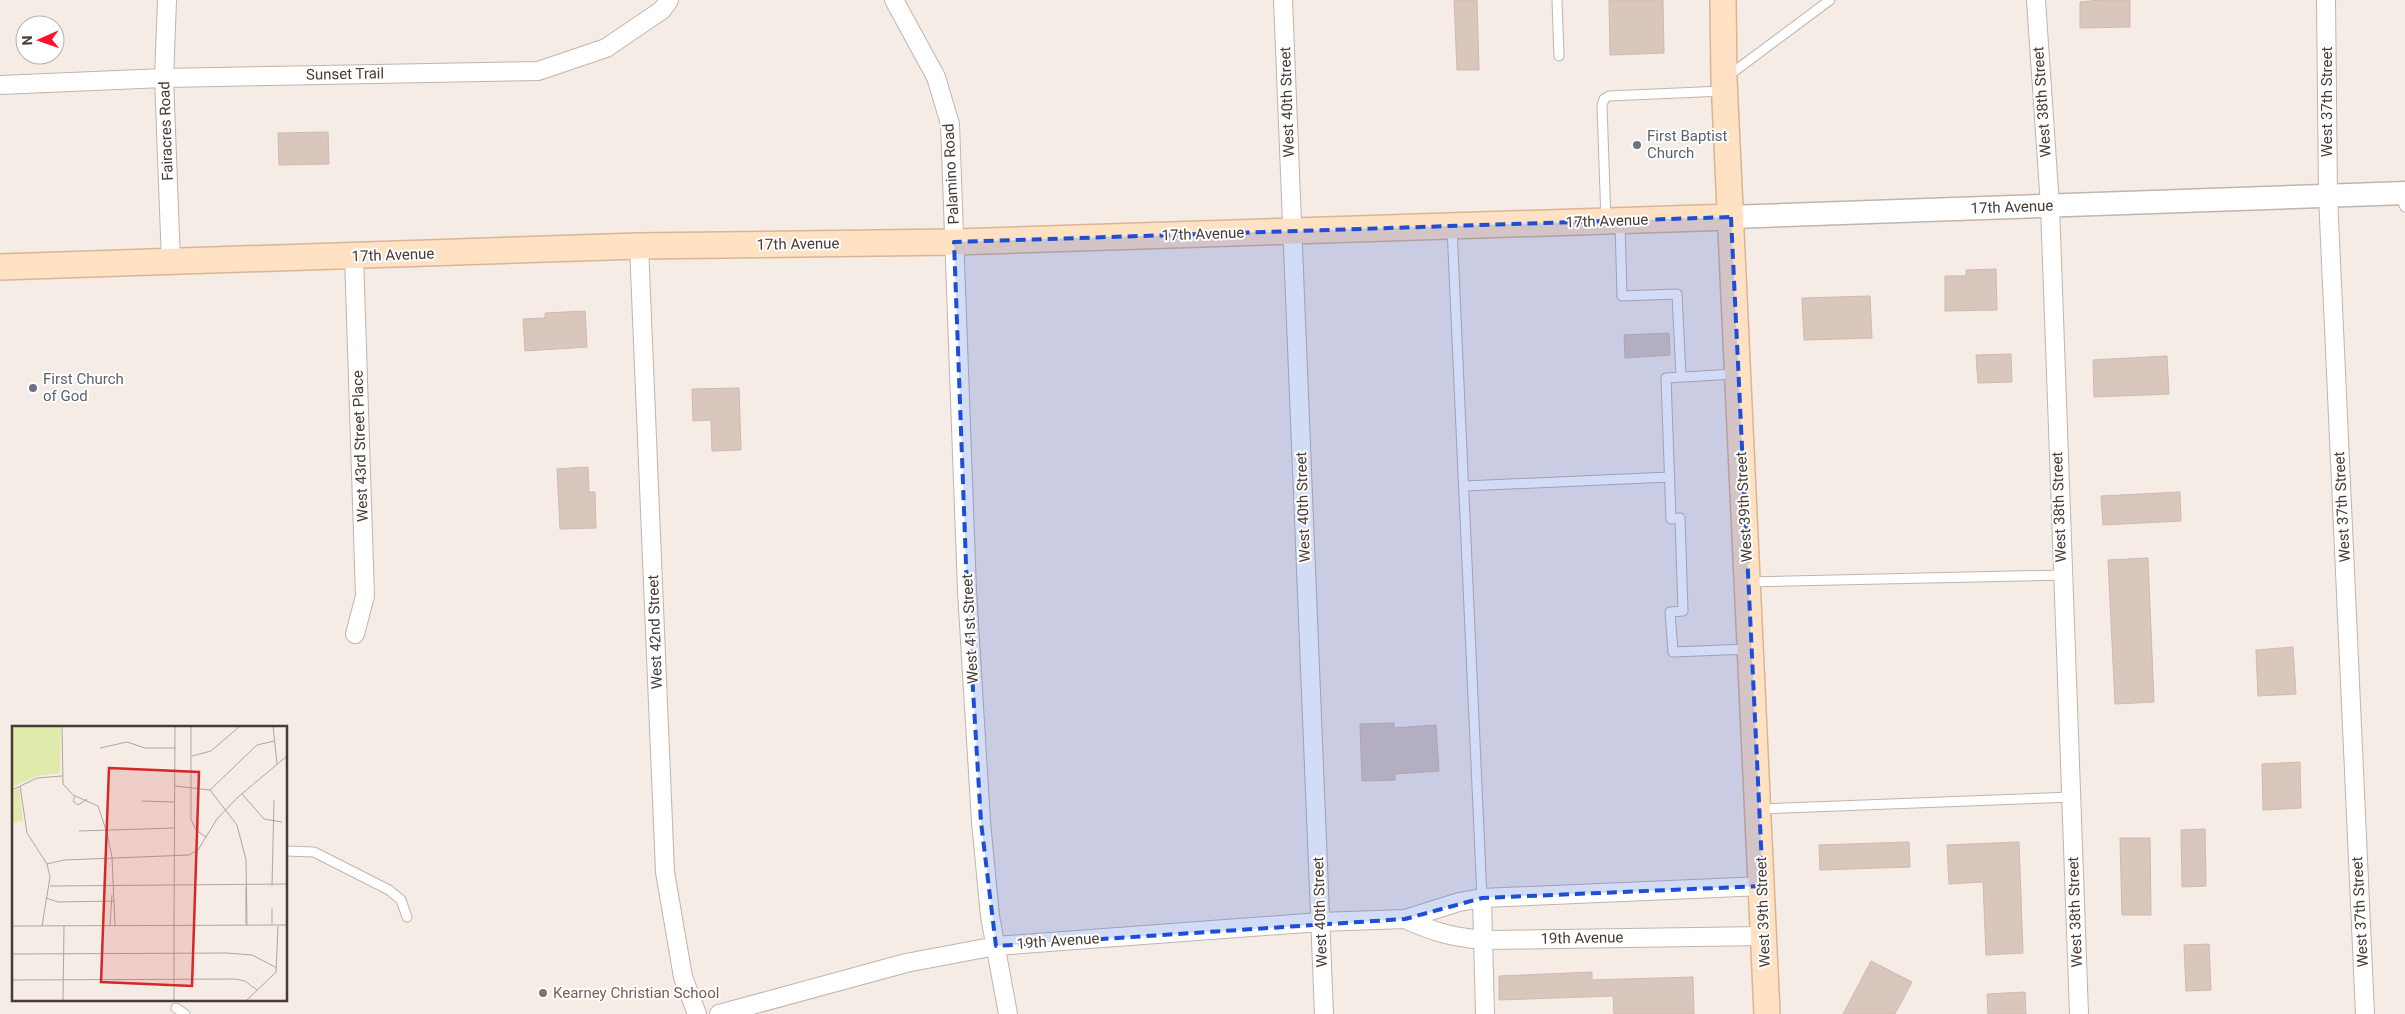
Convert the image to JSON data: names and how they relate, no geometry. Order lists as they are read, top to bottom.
{
  "streets": {
    "main road": ["17th Avenue", "West 39th Street"],
    "street": [
      "Sunset Trail",
      "West 40th Street",
      "West 38th Street",
      "West 37th Street",
      "Fairacres Road",
      "Palamino Road",
      "West 43rd Street Place",
      "West 41st Street",
      "West 42nd Street",
      "19th Avenue"
    ]
  },
  "crossings": [
    ["Sunset Trail", "Fairacres Road"],
    ["West 40th Street", "17th Avenue"],
    ["West 40th Street", "19th Avenue"],
    ["West 38th Street", "17th Avenue"],
    ["West 37th Street", "17th Avenue"],
    ["Fairacres Road", "17th Avenue"],
    ["Palamino Road", "17th Avenue"],
    ["Palamino Road", "West 41st Street"],
    ["17th Avenue", "West 43rd Street Place"],
    ["17th Avenue", "West 39th Street"],
    ["17th Avenue", "West 41st Street"],
    ["17th Avenue", "West 42nd Street"],
    ["West 39th Street", "19th Avenue"],
    ["West 41st Street", "19th Avenue"]
  ],
  "places": ["First Baptist Church", "First Church of God", "Kearney Christian School"],
  "north": "left"
}
